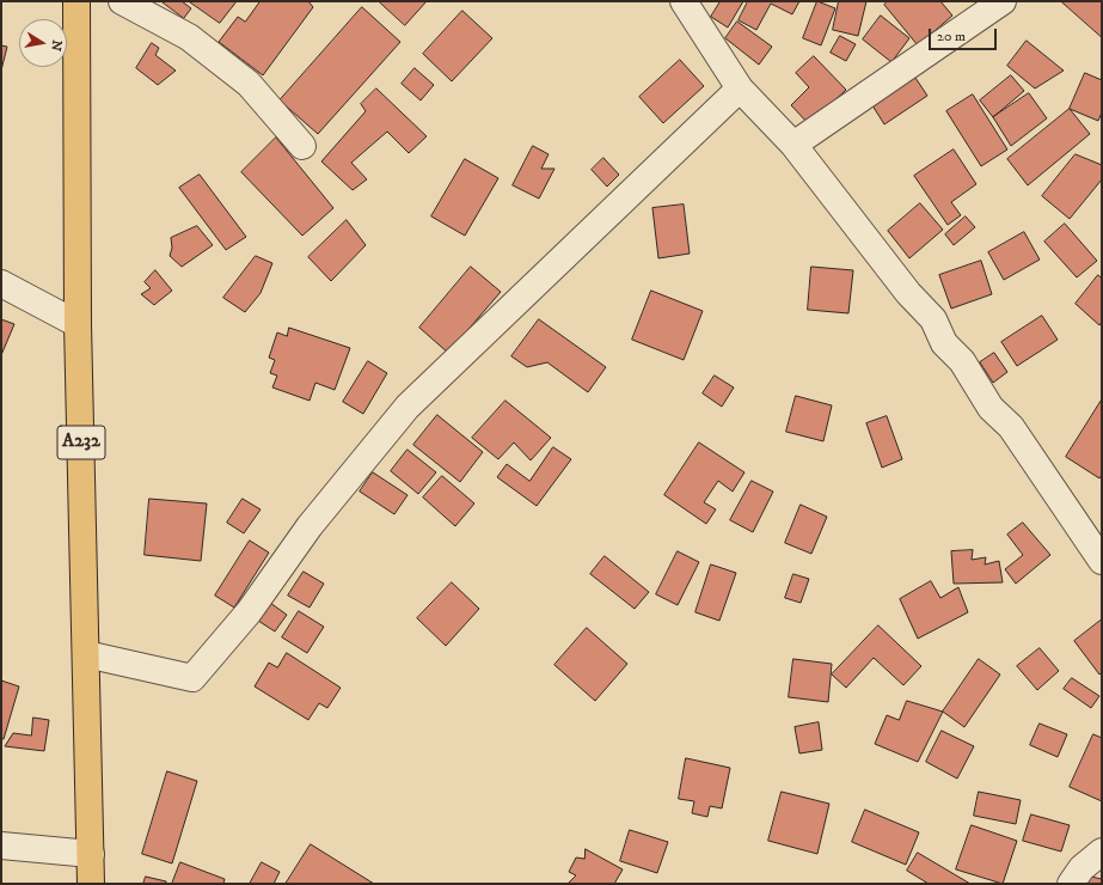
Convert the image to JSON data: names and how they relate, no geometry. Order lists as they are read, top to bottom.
{
  "streets": {
    "main road": ["A232"]
  },
  "scale_bar": "20 m",
  "north": "right"
}
